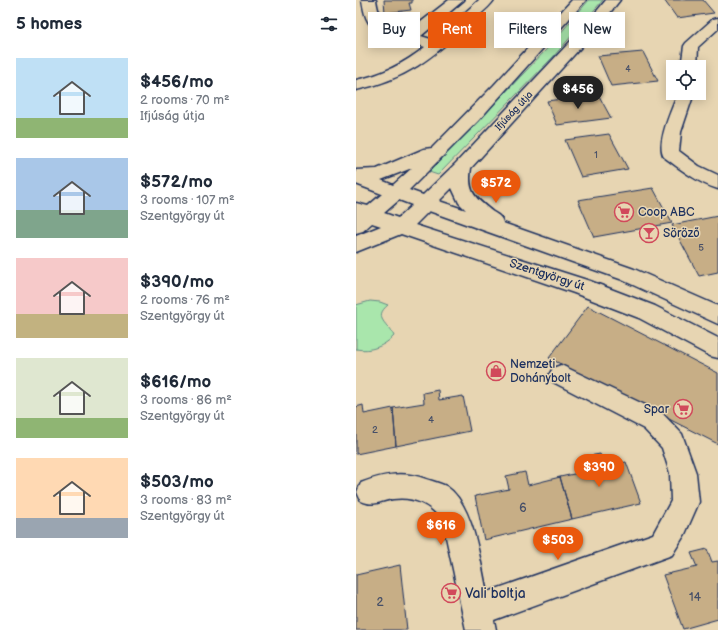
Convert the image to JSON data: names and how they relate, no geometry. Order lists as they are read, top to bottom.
{
  "streets": {
    "street": ["Ifjúság útja", "Szentgyörgy út"]
  },
  "crossings": [
    ["Ifjúság útja", "Szentgyörgy út"]
  ],
  "places": {
    "supermarket": ["Coop ABC", "Spar", "Vali boltja"],
    "bar": ["Söröző"],
    "shop": ["Nemzeti Dohánybolt"]
  },
  "house_numbers": [
    "4",
    "1",
    "5",
    "4",
    "2",
    "6",
    "14",
    "2"
  ],
  "page": {
    "heading": "5 homes",
    "chip": [
      "Buy",
      "Rent",
      "Filters",
      "New"
    ],
    "list": [
      {
        "name": "$456/mo",
        "note": "2 rooms · 70 m² · Ifjúság útja"
      },
      {
        "name": "$572/mo",
        "note": "3 rooms · 107 m² · Szentgyörgy út"
      },
      {
        "name": "$390/mo",
        "note": "2 rooms · 76 m² · Szentgyörgy út"
      },
      {
        "name": "$616/mo",
        "note": "3 rooms · 86 m² · Szentgyörgy út"
      },
      {
        "name": "$503/mo",
        "note": "3 rooms · 83 m² · Szentgyörgy út"
      }
    ],
    "price": [
      "$456",
      "$572",
      "$390",
      "$616",
      "$503"
    ]
  }
}
